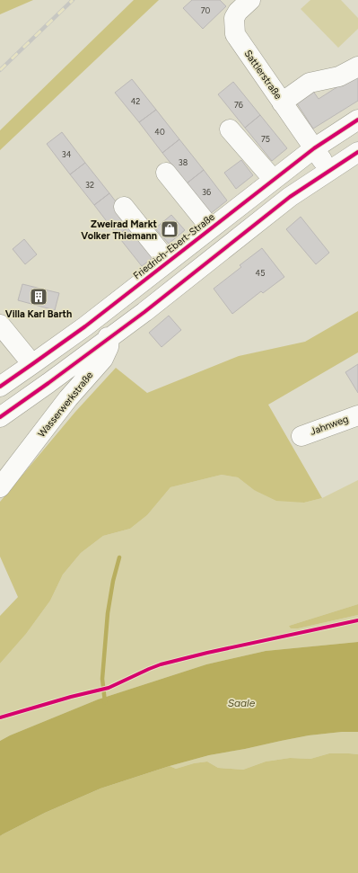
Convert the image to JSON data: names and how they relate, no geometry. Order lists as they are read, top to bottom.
{
  "streets": {
    "street": [
      "Sattlerstraße",
      "Friedrich-Ebert-Straße",
      "Wasserwerkstraße",
      "Jahnweg"
    ]
  },
  "crossings": [
    ["Sattlerstraße", "Friedrich-Ebert-Straße"]
  ],
  "water": ["Saale"],
  "places": {
    "shop": ["Zweirad Markt Volker Thiemann"],
    "building": ["Villa Karl Barth"]
  },
  "house_numbers": [
    "70",
    "42",
    "76",
    "40",
    "75",
    "34",
    "38",
    "32",
    "36",
    "45"
  ]
}
